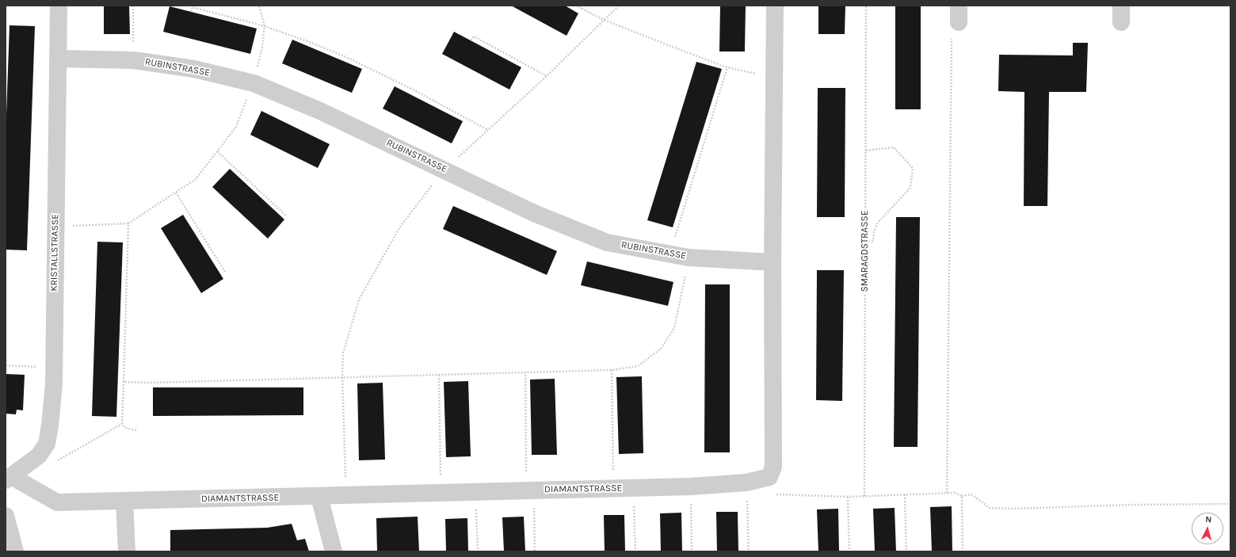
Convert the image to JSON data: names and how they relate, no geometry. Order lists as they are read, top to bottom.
{
  "streets": {
    "street": ["RUBINSTRASSE", "KRISTALLSTRASSE", "DIAMANTSTRASSE"],
    "path": ["SMARAGDSTRASSE"]
  },
  "crossings": [
    ["RUBINSTRASSE", "KRISTALLSTRASSE"],
    ["RUBINSTRASSE", "DIAMANTSTRASSE"],
    ["KRISTALLSTRASSE", "DIAMANTSTRASSE"]
  ],
  "north": "top"
}
